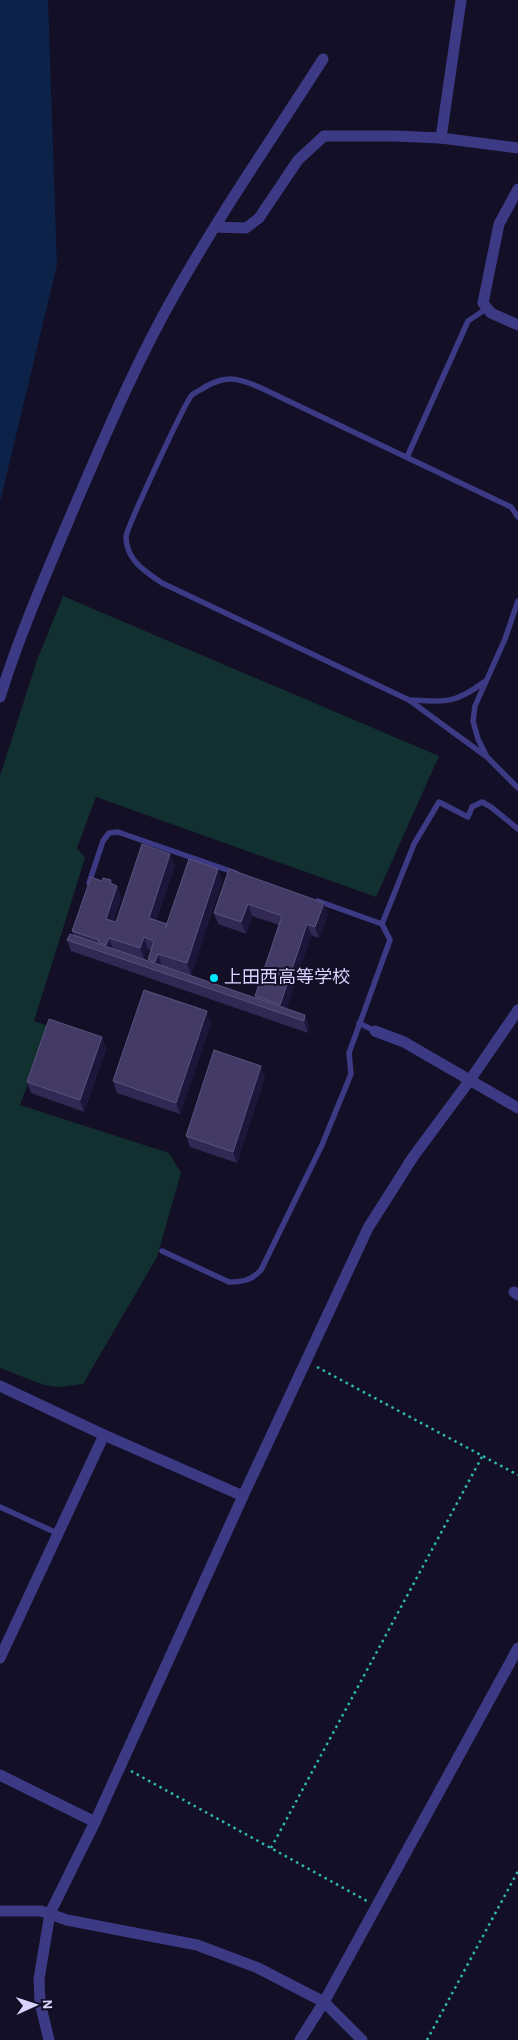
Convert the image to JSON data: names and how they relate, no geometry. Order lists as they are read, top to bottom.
{
  "places": ["上田西高等学校"],
  "north": "right"
}
